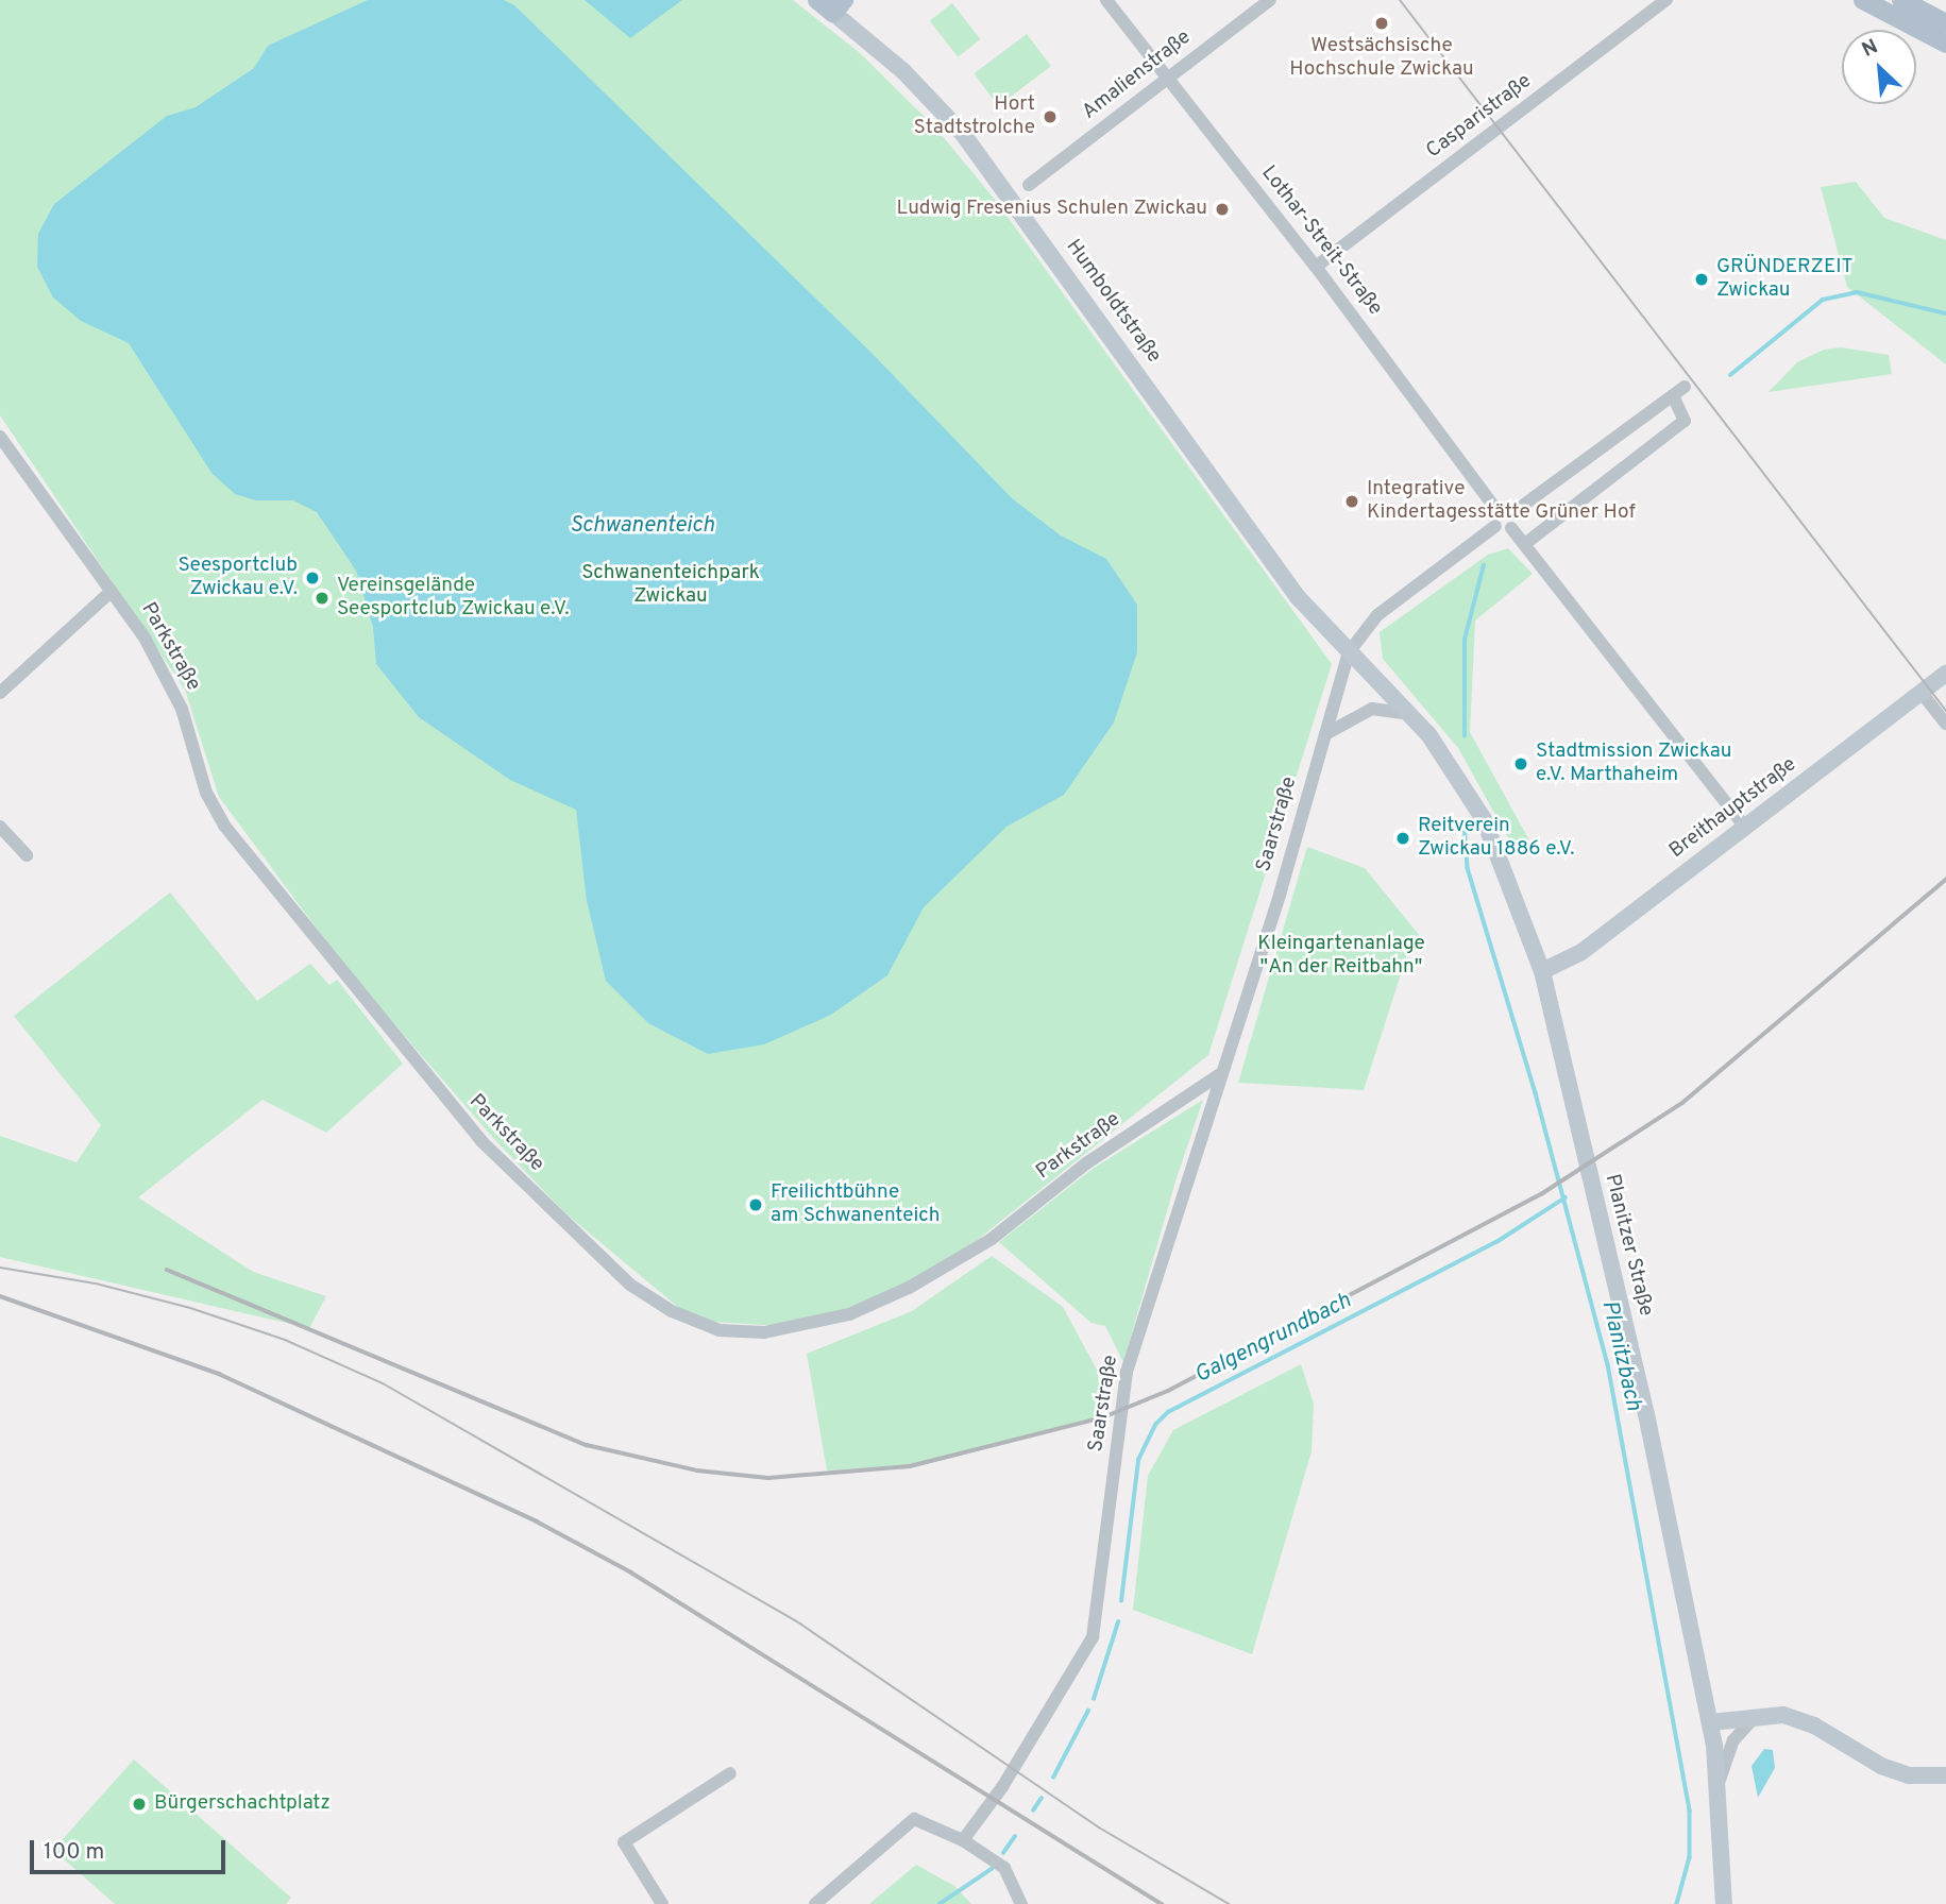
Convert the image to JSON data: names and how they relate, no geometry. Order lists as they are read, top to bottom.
{
  "streets": {
    "main road": ["Humboldtstraße", "Breithauptstraße", "Planitzer Straße"],
    "street": [
      "Amalienstraße",
      "Casparistraße",
      "Lothar-Streit-Straße",
      "Parkstraße",
      "Saarstraße"
    ]
  },
  "crossings": [
    ["Amalienstraße", "Lothar-Streit-Straße"],
    ["Casparistraße", "Lothar-Streit-Straße"],
    ["Lothar-Streit-Straße", "Breithauptstraße"],
    ["Lothar-Streit-Straße", "Saarstraße"],
    ["Humboldtstraße", "Saarstraße"],
    ["Humboldtstraße", "Planitzer Straße"],
    ["Parkstraße", "Saarstraße"],
    ["Breithauptstraße", "Planitzer Straße"],
    ["Saarstraße", "Planitzer Straße"]
  ],
  "water": ["Schwanenteich", "Galgengrundbach", "Planitzbach"],
  "parks": ["Schwanenteichpark Zwickau", "Kleingartenanlage \"An der Reitbahn\""],
  "places": [
    "Westsächsische Hochschule Zwickau",
    "Hort Stadtstrolche",
    "Ludwig Fresenius Schulen Zwickau",
    "GRÜNDERZEIT Zwickau",
    "Integrative Kindertagesstätte Grüner Hof",
    "Seesportclub Zwickau e.V.",
    "Vereinsgelände Seesportclub Zwickau e.V.",
    "Stadtmission Zwickau e.V. Marthaheim",
    "Reitverein Zwickau 1886 e.V.",
    "Freilichtbühne am Schwanenteich",
    "Bürgerschachtplatz"
  ],
  "scale_bar": "100 m",
  "north": "top left"
}
